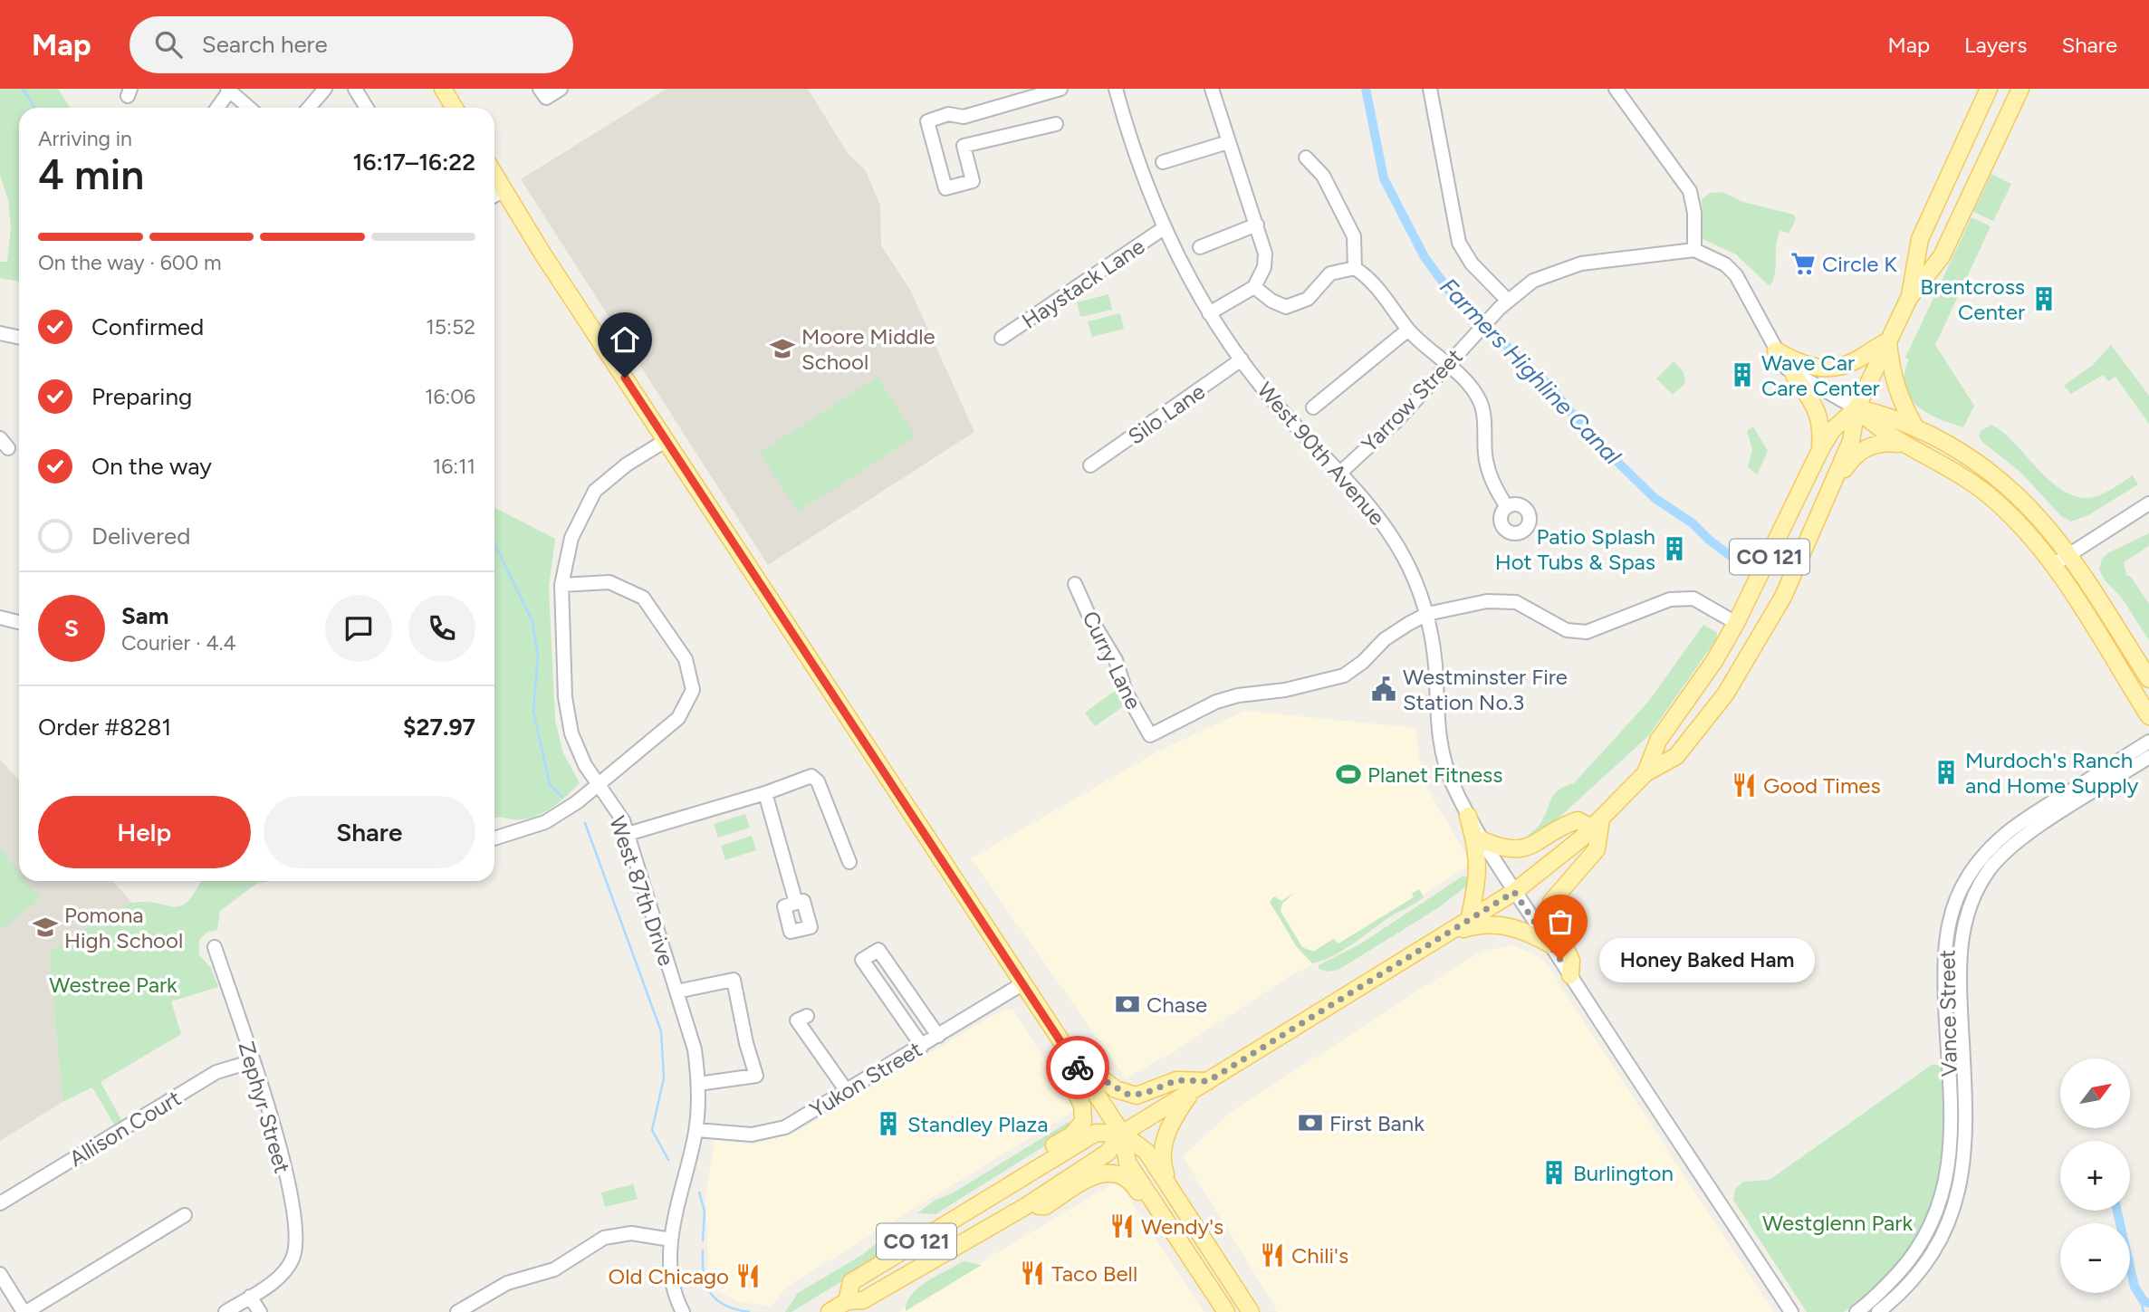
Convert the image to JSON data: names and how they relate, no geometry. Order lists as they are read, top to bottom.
{
  "streets": {
    "main road": ["CO 121"],
    "street": [
      "Haystack Lane",
      "Yarrow Street",
      "Silo Lane",
      "West 90th Avenue",
      "Curry Lane",
      "West 87th Drive",
      "Vance Street",
      "Yukon Street",
      "Zephyr Street",
      "Allison Court"
    ]
  },
  "crossings": [
    ["Haystack Lane", "West 90th Avenue"],
    ["Yarrow Street", "West 90th Avenue"],
    ["Silo Lane", "West 90th Avenue"],
    ["West 90th Avenue", "CO 121"],
    ["West 90th Avenue", "Curry Lane"],
    ["West 87th Drive", "Yukon Street"],
    ["Zephyr Street", "Allison Court"]
  ],
  "water": ["Farmers Highline Canal"],
  "parks": ["Westree Park", "Westglenn Park"],
  "places": {
    "supermarket": ["Circle K"],
    "building": [
      "Brentcross Center",
      "Wave Car Care Center",
      "Patio Splash Hot Tubs & Spas",
      "Murdoch's Ranch and Home Supply",
      "Standley Plaza",
      "Burlington"
    ],
    "school or university": ["Moore Middle School", "Pomona High School"],
    "public building": ["Westminster Fire Station No.3"],
    "sports": ["Planet Fitness"],
    "restaurant": [
      "Good Times",
      "Wendy's",
      "Chili's",
      "Taco Bell",
      "Old Chicago"
    ],
    "other": ["Honey Baked Ham"],
    "bank": ["Chase", "First Bank"]
  },
  "north": "top right",
  "page": {
    "header": "Map",
    "search": "Search here",
    "nav": ["Map", "Layers", "Share"],
    "heading": ["4 min", "Arriving in", "16:17–16:22"],
    "panel": [
      "Sam",
      "Courier · 4.4",
      "Order #8281",
      "$27.97"
    ],
    "bar": "On the way · 600 m",
    "list": [
      ["Confirmed", "15:52"],
      ["Preparing", "16:06"],
      ["On the way", "16:11"],
      "Delivered"
    ],
    "round": "S",
    "buttons": ["Help", "Share"],
    "bubble": "Honey Baked Ham",
    "map_buttons": ["+", "−"]
  }
}
